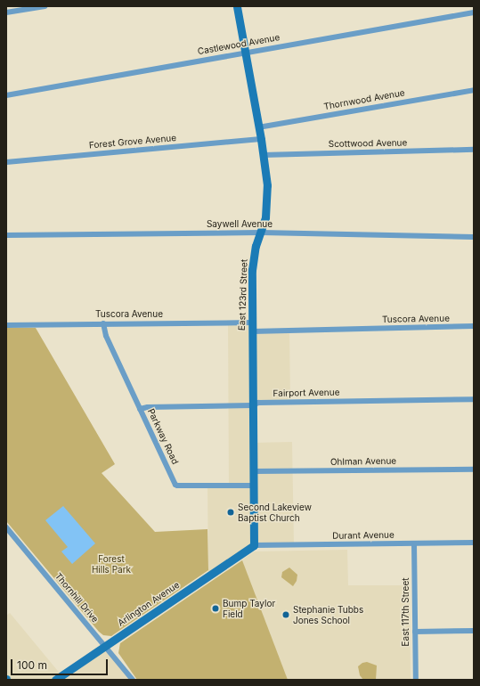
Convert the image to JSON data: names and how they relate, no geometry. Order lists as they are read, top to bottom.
{
  "streets": {
    "street": [
      "Castlewood Avenue",
      "Thornwood Avenue",
      "Forest Grove Avenue",
      "Scottwood Avenue",
      "Saywell Avenue",
      "East 123rd Street",
      "Tuscora Avenue",
      "Fairport Avenue",
      "Parkway Road",
      "Ohlman Avenue",
      "Durant Avenue",
      "Thornhill Drive",
      "Arlington Avenue",
      "East 117th Street"
    ]
  },
  "crossings": [
    ["Castlewood Avenue", "East 123rd Street"],
    ["Thornwood Avenue", "East 123rd Street"],
    ["Forest Grove Avenue", "East 123rd Street"],
    ["Scottwood Avenue", "East 123rd Street"],
    ["Saywell Avenue", "East 123rd Street"],
    ["East 123rd Street", "Tuscora Avenue"],
    ["East 123rd Street", "Fairport Avenue"],
    ["East 123rd Street", "Parkway Road"],
    ["East 123rd Street", "Ohlman Avenue"],
    ["East 123rd Street", "Durant Avenue"],
    ["East 123rd Street", "Arlington Avenue"],
    ["Tuscora Avenue", "Parkway Road"],
    ["Fairport Avenue", "Parkway Road"],
    ["Durant Avenue", "Arlington Avenue"],
    ["Durant Avenue", "East 117th Street"],
    ["Thornhill Drive", "Arlington Avenue"]
  ],
  "parks": ["Forest Hills Park"],
  "places": ["Second Lakeview Baptist Church", "Bump Taylor Field", "Stephanie Tubbs Jones School"],
  "scale_bar": "100 m"
}
